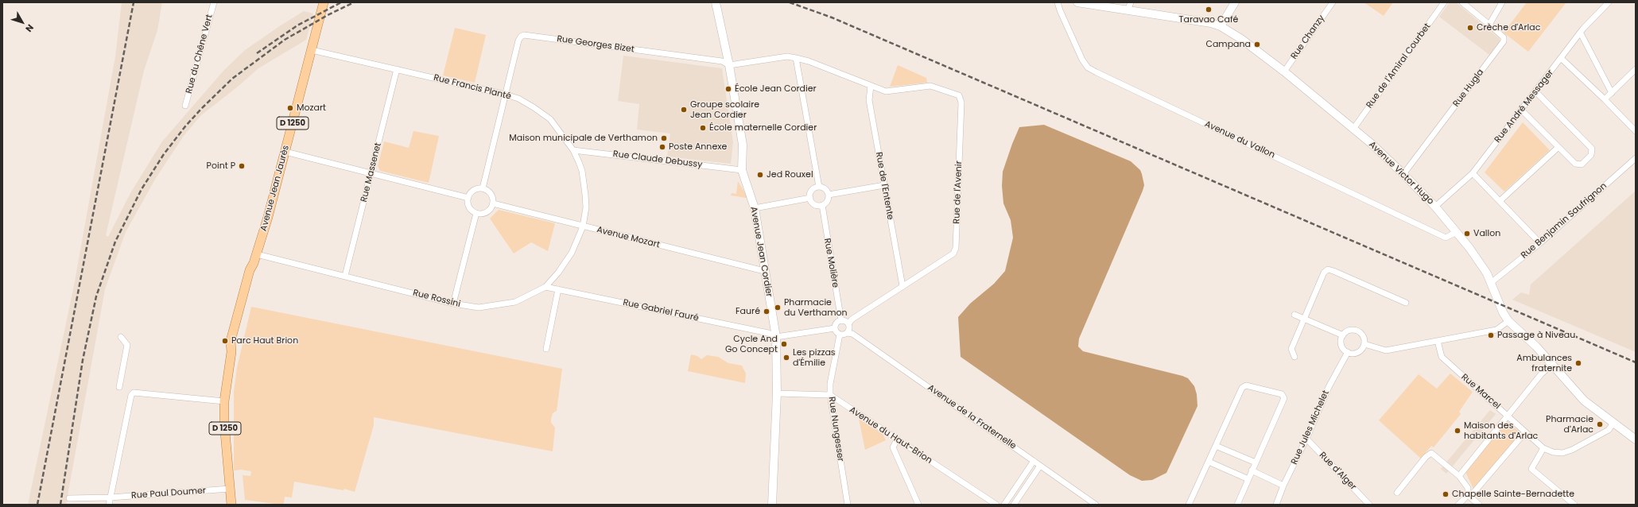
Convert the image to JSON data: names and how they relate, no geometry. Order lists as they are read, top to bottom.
{
  "streets": {
    "main road": ["D 1250", "Avenue Jean Jaurès"],
    "street": [
      "Rue Chanzy",
      "Rue Georges Bizet",
      "Rue du Chêne Vert",
      "Rue de l'Amiral Courbet",
      "Rue Francis Planté",
      "Rue Hugla",
      "Rue André Messager",
      "Avenue du Vallon",
      "Rue Claude Debussy",
      "Rue Massenet",
      "Avenue Victor Hugo",
      "Rue de l'Entente",
      "Rue de l'Avenir",
      "Rue Benjamin Saufrignon",
      "Avenue Mozart",
      "Avenue Jean Cordier",
      "Rue Molière",
      "Rue Rossini",
      "Rue Gabriel Fauré",
      "Rue Marcel",
      "Avenue de la Fraternelle",
      "Rue Jules Michelet",
      "Rue Nungesser",
      "Avenue du Haut-Brion",
      "Rue d'Alger",
      "Rue Paul Doumer"
    ]
  },
  "crossings": [
    ["Rue Chanzy", "Avenue Victor Hugo"],
    ["Rue Georges Bizet", "Rue Francis Planté"],
    ["Rue Georges Bizet", "Avenue Mozart"],
    ["Rue Georges Bizet", "Avenue Jean Cordier"],
    ["Rue de l'Amiral Courbet", "Avenue Victor Hugo"],
    ["Rue Francis Planté", "Rue Claude Debussy"],
    ["Rue Francis Planté", "Rue Massenet"],
    ["Rue Francis Planté", "Avenue Jean Jaurès"],
    ["Rue Francis Planté", "Avenue Mozart"],
    ["Rue Francis Planté", "Rue Rossini"],
    ["Rue Hugla", "Avenue Victor Hugo"],
    ["Rue André Messager", "Avenue Victor Hugo"],
    ["Avenue du Vallon", "Avenue Victor Hugo"],
    ["Rue Claude Debussy", "Avenue Jean Cordier"],
    ["Rue Massenet", "Rue Rossini"],
    ["Avenue Victor Hugo", "Rue Benjamin Saufrignon"],
    ["Avenue Victor Hugo", "Rue Marcel"],
    ["Rue de l'Entente", "Rue de l'Avenir"],
    ["Avenue Jean Jaurès", "Rue Rossini"],
    ["Avenue Jean Jaurès", "Rue Paul Doumer"],
    ["Rue de l'Avenir", "Rue Molière"],
    ["Rue de l'Avenir", "Avenue de la Fraternelle"],
    ["Rue de l'Avenir", "Rue Nungesser"],
    ["Avenue Mozart", "Avenue Jean Cordier"],
    ["Avenue Mozart", "Rue Rossini"],
    ["Avenue Jean Cordier", "Rue Gabriel Fauré"],
    ["Rue Molière", "Avenue de la Fraternelle"],
    ["Rue Molière", "Rue Nungesser"],
    ["Rue Rossini", "Rue Gabriel Fauré"],
    ["Avenue de la Fraternelle", "Rue Nungesser"],
    ["Rue Jules Michelet", "Rue d'Alger"],
    ["Rue Nungesser", "Avenue du Haut-Brion"]
  ],
  "places": [
    "Taravao Café",
    "Crèche d'Arlac",
    "Campana",
    "École Jean Cordier",
    "Mozart",
    "Groupe scolaire Jean Cordier",
    "École maternelle Cordier",
    "Maison municipale de Verthamon",
    "Poste Annexe",
    "Point P",
    "Jed Rouxel",
    "Vallon",
    "Pharmacie du Verthamon",
    "Fauré",
    "Passage à Niveau",
    "Parc Haut Brion",
    "Cycle And Go Concept",
    "Les pizzas d'Émilie",
    "Ambulances fraternite",
    "Pharmacie d'Arlac",
    "Maison des habitants d'Arlac",
    "Chapelle Sainte-Bernadette"
  ],
  "north": "bottom right"
}
